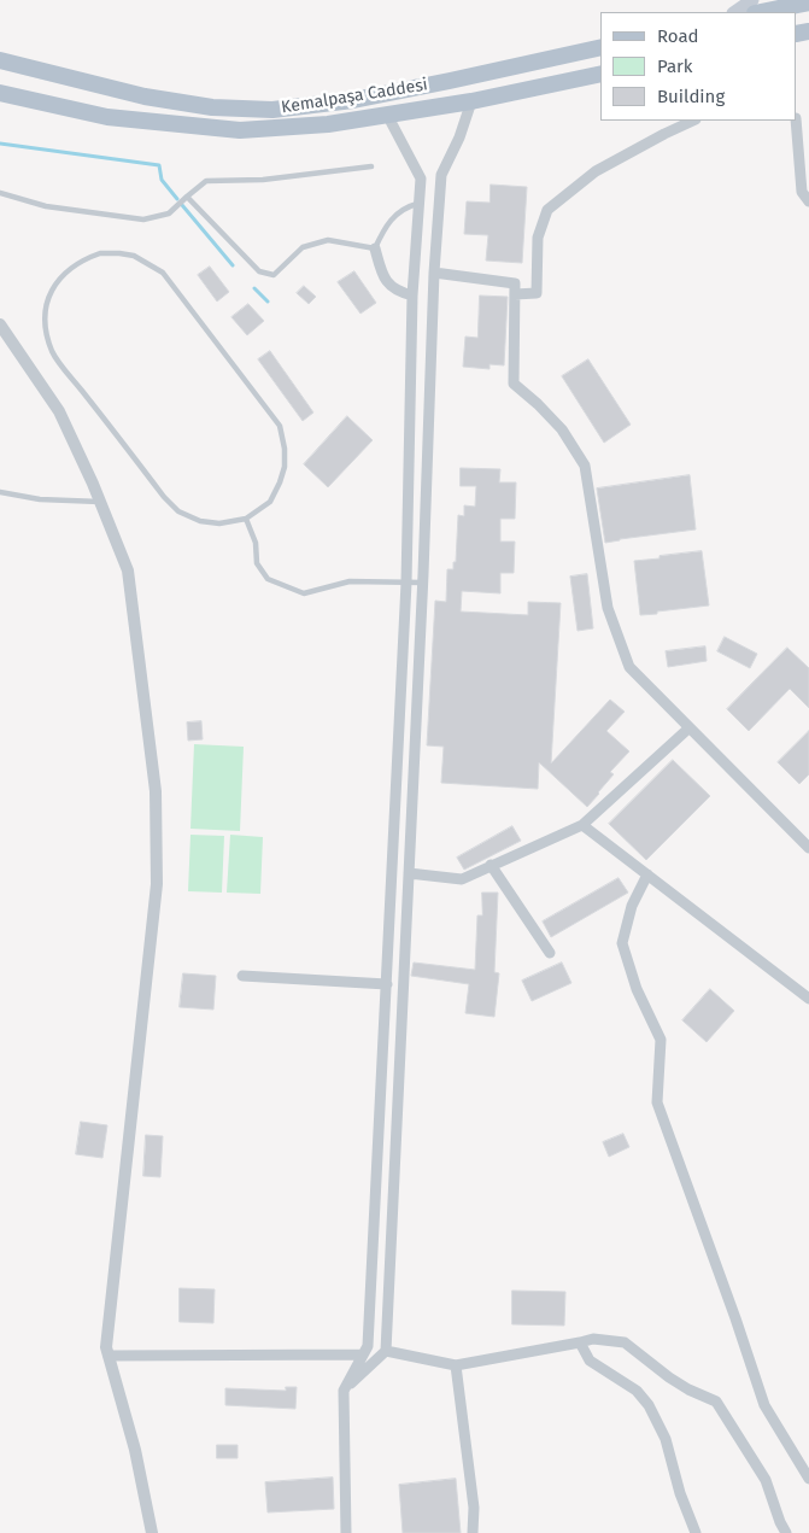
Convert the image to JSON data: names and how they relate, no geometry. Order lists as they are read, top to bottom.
{
  "streets": {
    "main road": ["Kemalpaşa Caddesi"]
  },
  "legend": ["Road", "Park", "Building"]
}
